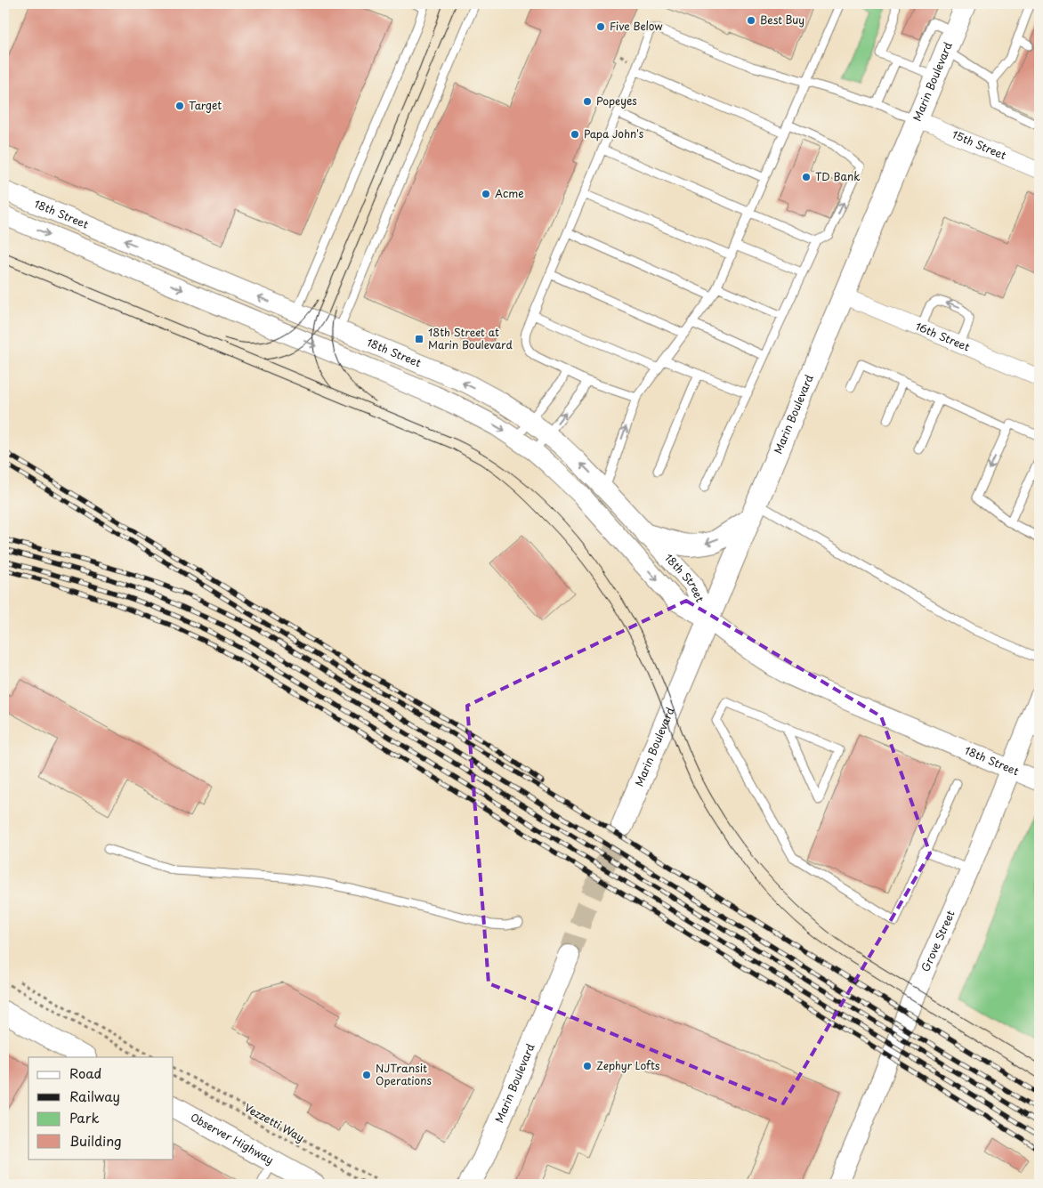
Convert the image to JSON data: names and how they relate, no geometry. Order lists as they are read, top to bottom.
{
  "streets": {
    "main road": ["Marin Boulevard", "Observer Highway"],
    "street": [
      "15th Street",
      "18th Street",
      "16th Street",
      "Grove Street"
    ],
    "path": ["Vezzetti Way"]
  },
  "crossings": [
    ["Marin Boulevard", "15th Street"],
    ["Marin Boulevard", "18th Street"],
    ["Marin Boulevard", "16th Street"],
    ["18th Street", "Grove Street"]
  ],
  "places": {
    "other": [
      "Best Buy",
      "Five Below",
      "Popeyes",
      "Target",
      "Papa John's",
      "TD Bank",
      "Acme",
      "Zephyr Lofts",
      "NJTransit Operations"
    ],
    "transit": ["18th Street at Marin Boulevard"]
  },
  "legend": [
    "Road",
    "Railway",
    "Park",
    "Building"
  ]
}
